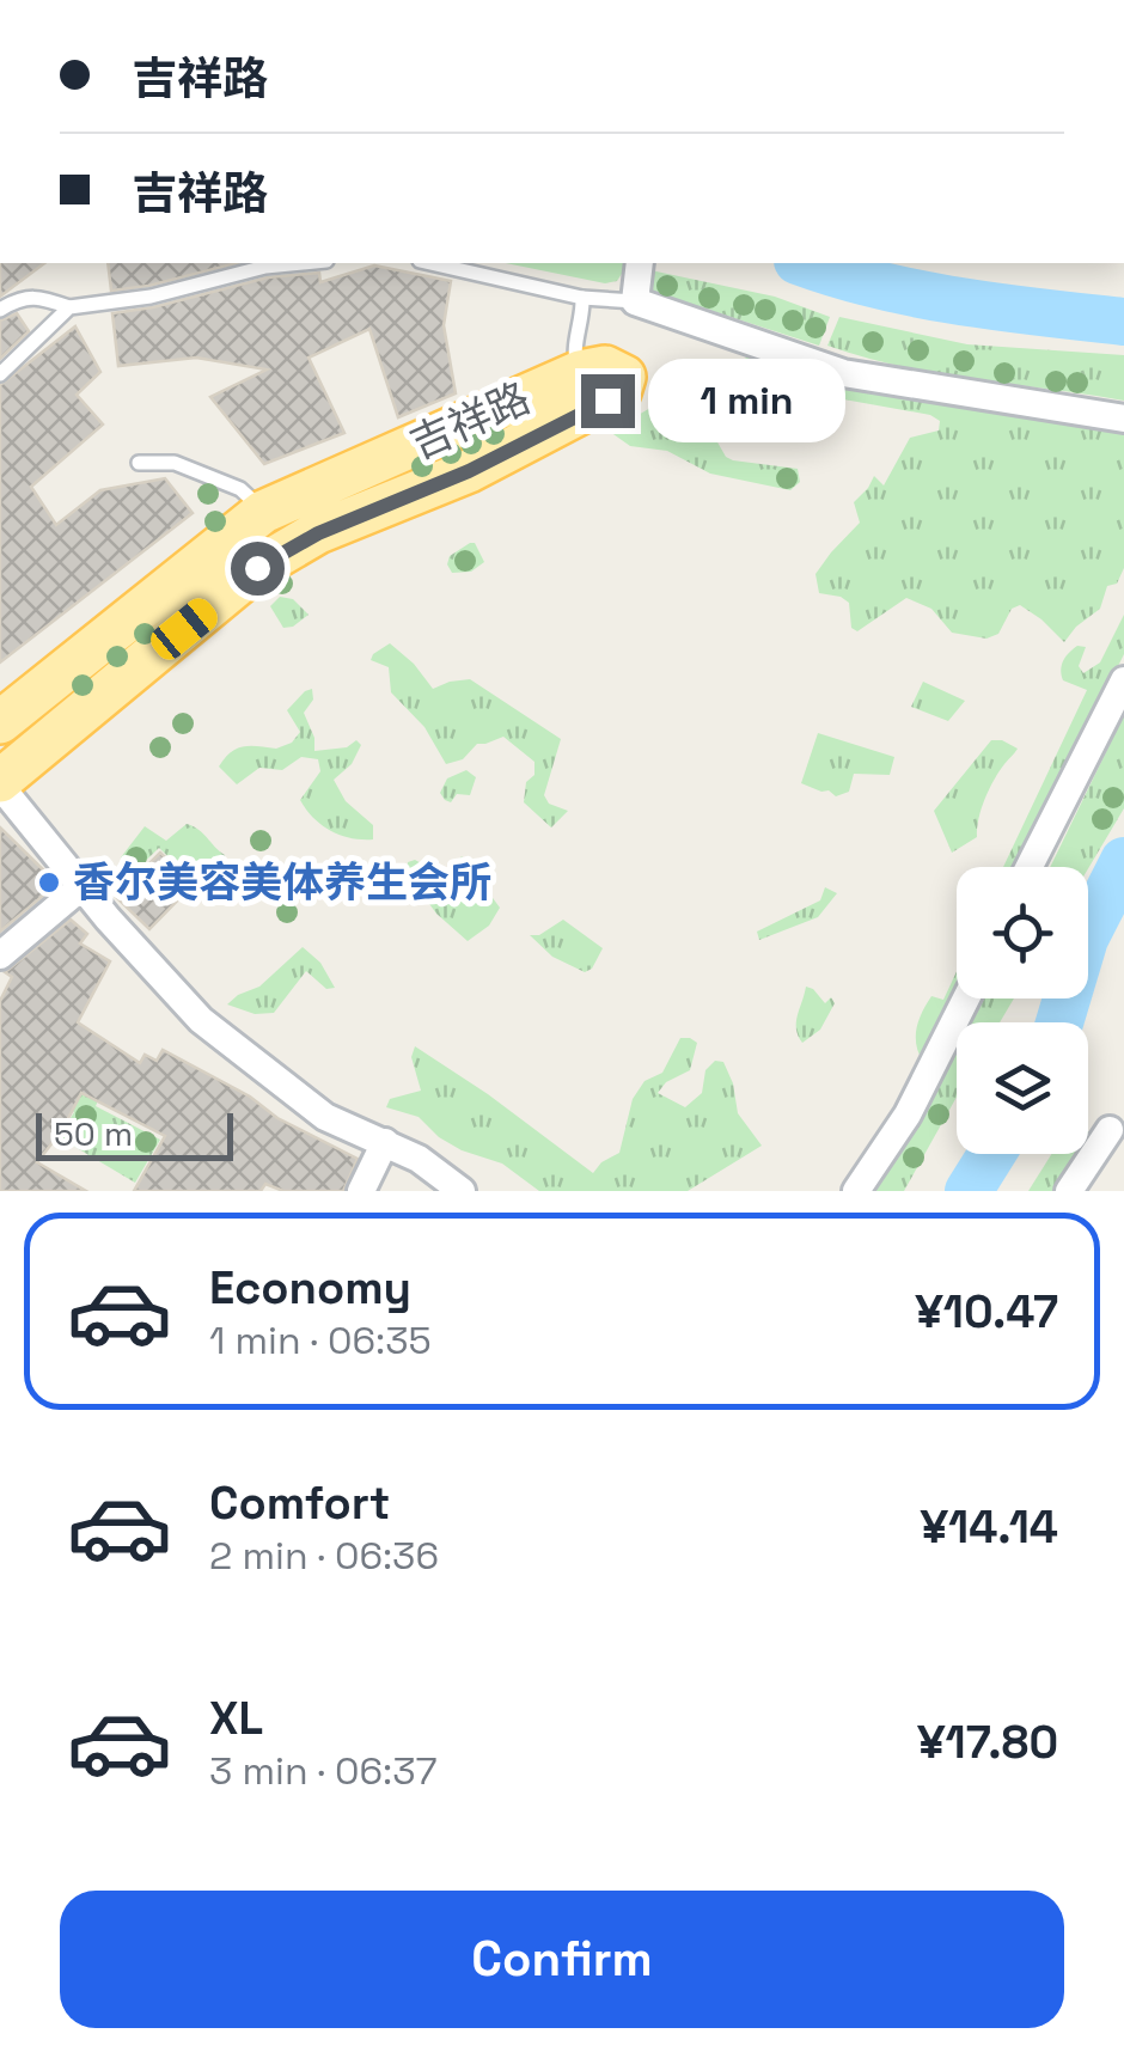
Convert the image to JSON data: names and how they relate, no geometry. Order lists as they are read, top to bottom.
{
  "streets": {
    "main road": ["吉祥路"]
  },
  "places": ["香尔美容美体养生会所"],
  "scale_bar": "50 m",
  "page": {
    "banner": ["吉祥路", "吉祥路"],
    "bubble": "1 min",
    "scale": "50 m",
    "list": [
      {
        "name": "Economy",
        "note": "1 min · 06:35",
        "value": "¥10.47"
      },
      {
        "name": "Comfort",
        "note": "2 min · 06:36",
        "value": "¥14.14"
      },
      {
        "name": "XL",
        "note": "3 min · 06:37",
        "value": "¥17.80"
      }
    ],
    "buttons": "Confirm"
  }
}
